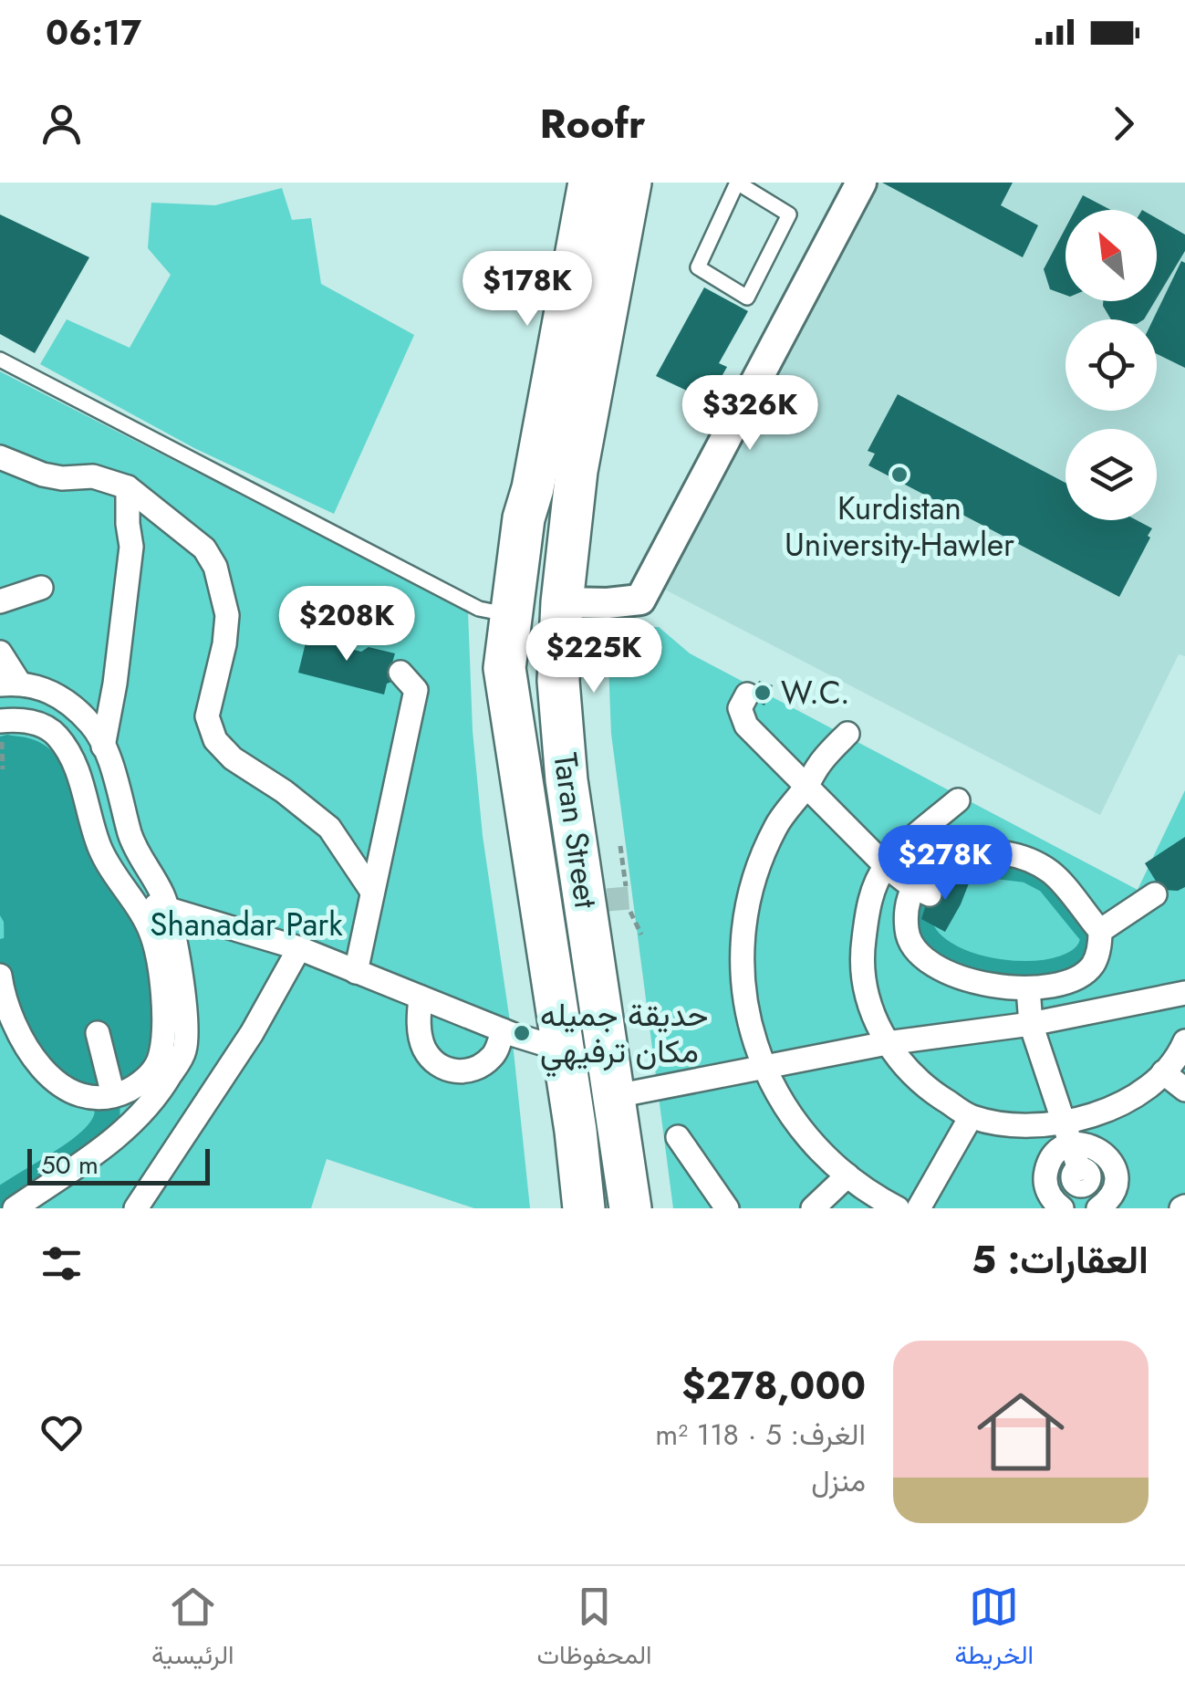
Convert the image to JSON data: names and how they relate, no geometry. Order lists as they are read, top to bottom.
{
  "streets": {
    "main road": ["Taran Street"]
  },
  "parks": ["Shanadar Park"],
  "places": ["Kurdistan University-Hawler", "W.C.", "حديقة جميله مكان ترفيهي"],
  "scale_bar": "50 m",
  "north": "top left",
  "page": {
    "status": "06:17",
    "header": "Roofr",
    "price": [
      "$178K",
      "$326K",
      "$208K",
      "$225K",
      "$278K"
    ],
    "scale": "50 m",
    "heading": "العقارات: 5",
    "list": [
      {
        "name": "$278,000",
        "note": "الغرف: 5 · 118 m² · منزل"
      }
    ],
    "tabs": ["الخريطة", "المحفوظات", "الرئيسية"]
  }
}
